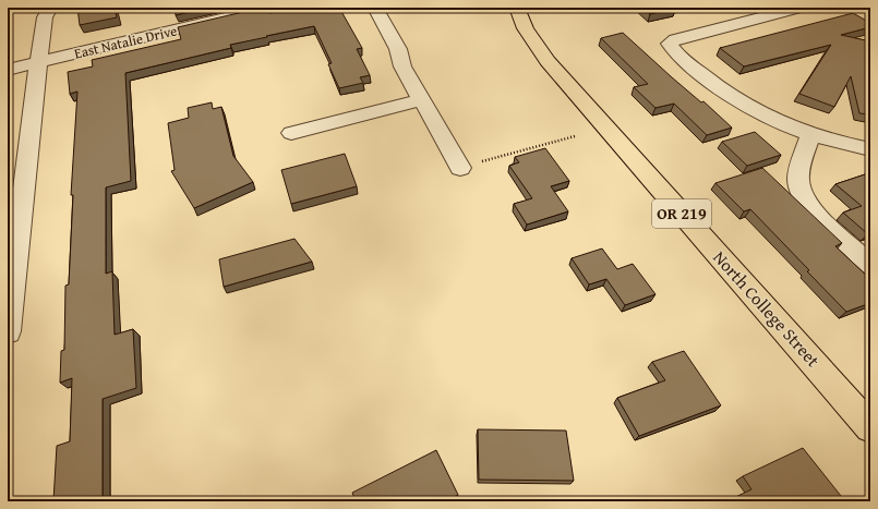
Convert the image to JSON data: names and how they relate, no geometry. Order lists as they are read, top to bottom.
{
  "streets": {
    "main road": ["OR 219", "North College Street"],
    "street": ["East Natalie Drive"]
  }
}
